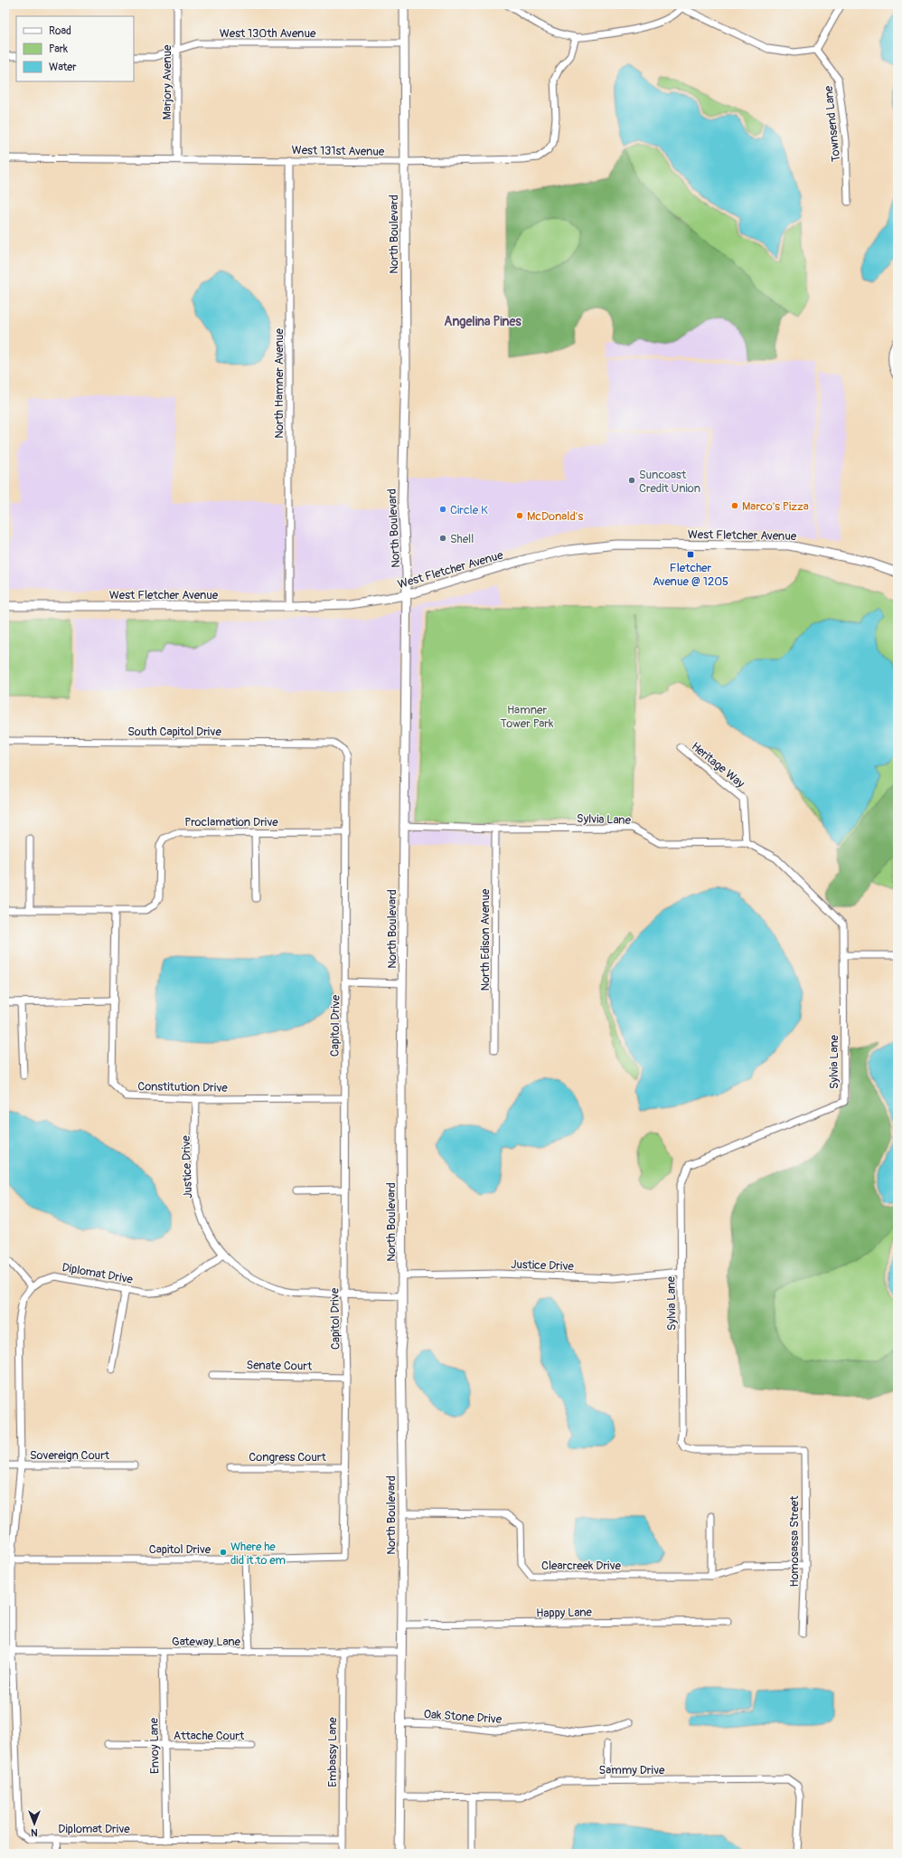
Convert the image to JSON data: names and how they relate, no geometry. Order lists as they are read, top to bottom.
{
  "streets": {
    "street": [
      "West 130th Avenue",
      "Marjory Avenue",
      "Townsend Lane",
      "West 131st Avenue",
      "North Boulevard",
      "North Hamner Avenue",
      "West Fletcher Avenue",
      "South Capitol Drive",
      "Heritage Way",
      "Sylvia Lane",
      "Proclamation Drive",
      "North Edison Avenue",
      "Capitol Drive",
      "Constitution Drive",
      "Justice Drive",
      "Diplomat Drive",
      "Senate Court",
      "Sovereign Court",
      "Congress Court",
      "Homosassa Street",
      "Clearcreek Drive",
      "Happy Lane",
      "Gateway Lane",
      "Oak Stone Drive",
      "Attache Court",
      "Envoy Lane",
      "Embassy Lane",
      "Sammy Drive"
    ]
  },
  "crossings": [
    ["West 130th Avenue", "Marjory Avenue"],
    ["West 130th Avenue", "North Boulevard"],
    ["Marjory Avenue", "West 131st Avenue"],
    ["West 131st Avenue", "North Boulevard"],
    ["West 131st Avenue", "North Hamner Avenue"],
    ["North Boulevard", "West Fletcher Avenue"],
    ["North Boulevard", "Sylvia Lane"],
    ["North Boulevard", "Justice Drive"],
    ["North Boulevard", "Clearcreek Drive"],
    ["North Boulevard", "Happy Lane"],
    ["North Boulevard", "Gateway Lane"],
    ["North Boulevard", "Oak Stone Drive"],
    ["North Boulevard", "Sammy Drive"],
    ["North Hamner Avenue", "West Fletcher Avenue"],
    ["South Capitol Drive", "Capitol Drive"],
    ["Heritage Way", "Sylvia Lane"],
    ["Sylvia Lane", "North Edison Avenue"],
    ["Sylvia Lane", "Justice Drive"],
    ["Sylvia Lane", "Homosassa Street"],
    ["Proclamation Drive", "Capitol Drive"],
    ["Proclamation Drive", "Constitution Drive"],
    ["Capitol Drive", "Constitution Drive"],
    ["Capitol Drive", "Justice Drive"],
    ["Capitol Drive", "Diplomat Drive"],
    ["Capitol Drive", "Senate Court"],
    ["Capitol Drive", "Congress Court"],
    ["Constitution Drive", "Justice Drive"],
    ["Justice Drive", "Diplomat Drive"],
    ["Diplomat Drive", "Sovereign Court"],
    ["Diplomat Drive", "Gateway Lane"],
    ["Diplomat Drive", "Envoy Lane"],
    ["Diplomat Drive", "Embassy Lane"],
    ["Homosassa Street", "Clearcreek Drive"],
    ["Gateway Lane", "Envoy Lane"],
    ["Gateway Lane", "Embassy Lane"],
    ["Attache Court", "Envoy Lane"]
  ],
  "districts": ["Angelina Pines"],
  "parks": ["Hamner Tower Park"],
  "places": {
    "other": [
      "Suncoast Credit Union",
      "Marco's Pizza",
      "Circle K",
      "McDonald's",
      "Shell",
      "Where he did it to em"
    ],
    "transit": ["Fletcher Avenue @ 1205"]
  },
  "legend": ["Road", "Park", "Water"],
  "north": "bottom"
}
